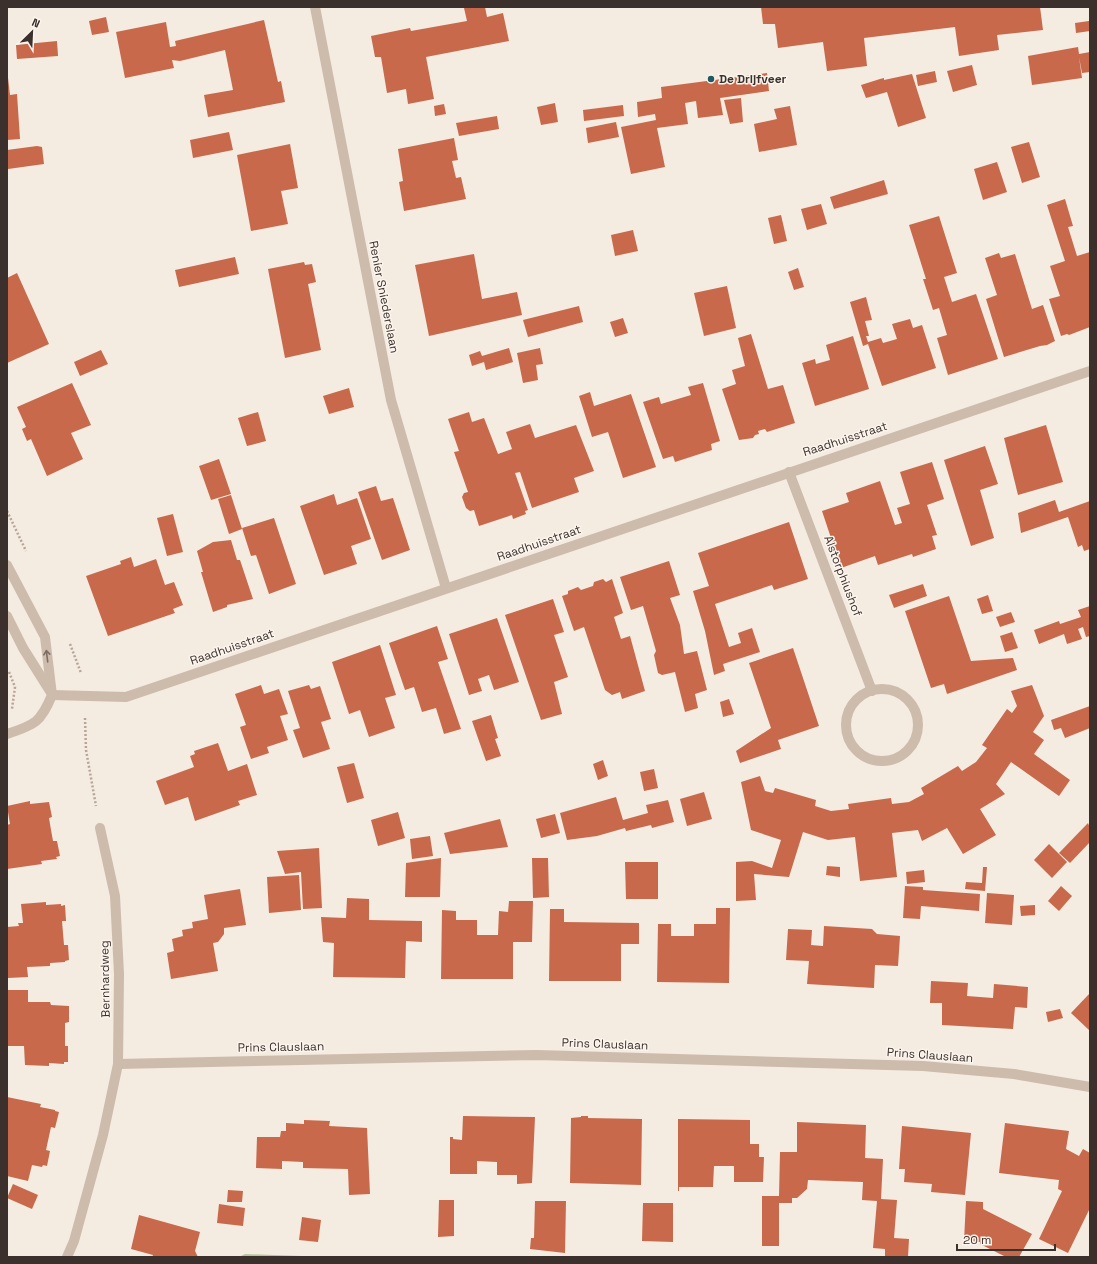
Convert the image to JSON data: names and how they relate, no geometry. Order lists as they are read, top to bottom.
{
  "streets": {
    "street": [
      "Renier Sniederslaan",
      "Raadhuisstraat",
      "Alstorphiushof",
      "Bernhardweg",
      "Prins Clauslaan"
    ]
  },
  "crossings": [
    ["Renier Sniederslaan", "Raadhuisstraat"],
    ["Raadhuisstraat", "Alstorphiushof"],
    ["Bernhardweg", "Prins Clauslaan"]
  ],
  "places": ["De Drijfveer"],
  "scale_bar": "20 m",
  "north": "top right"
}
